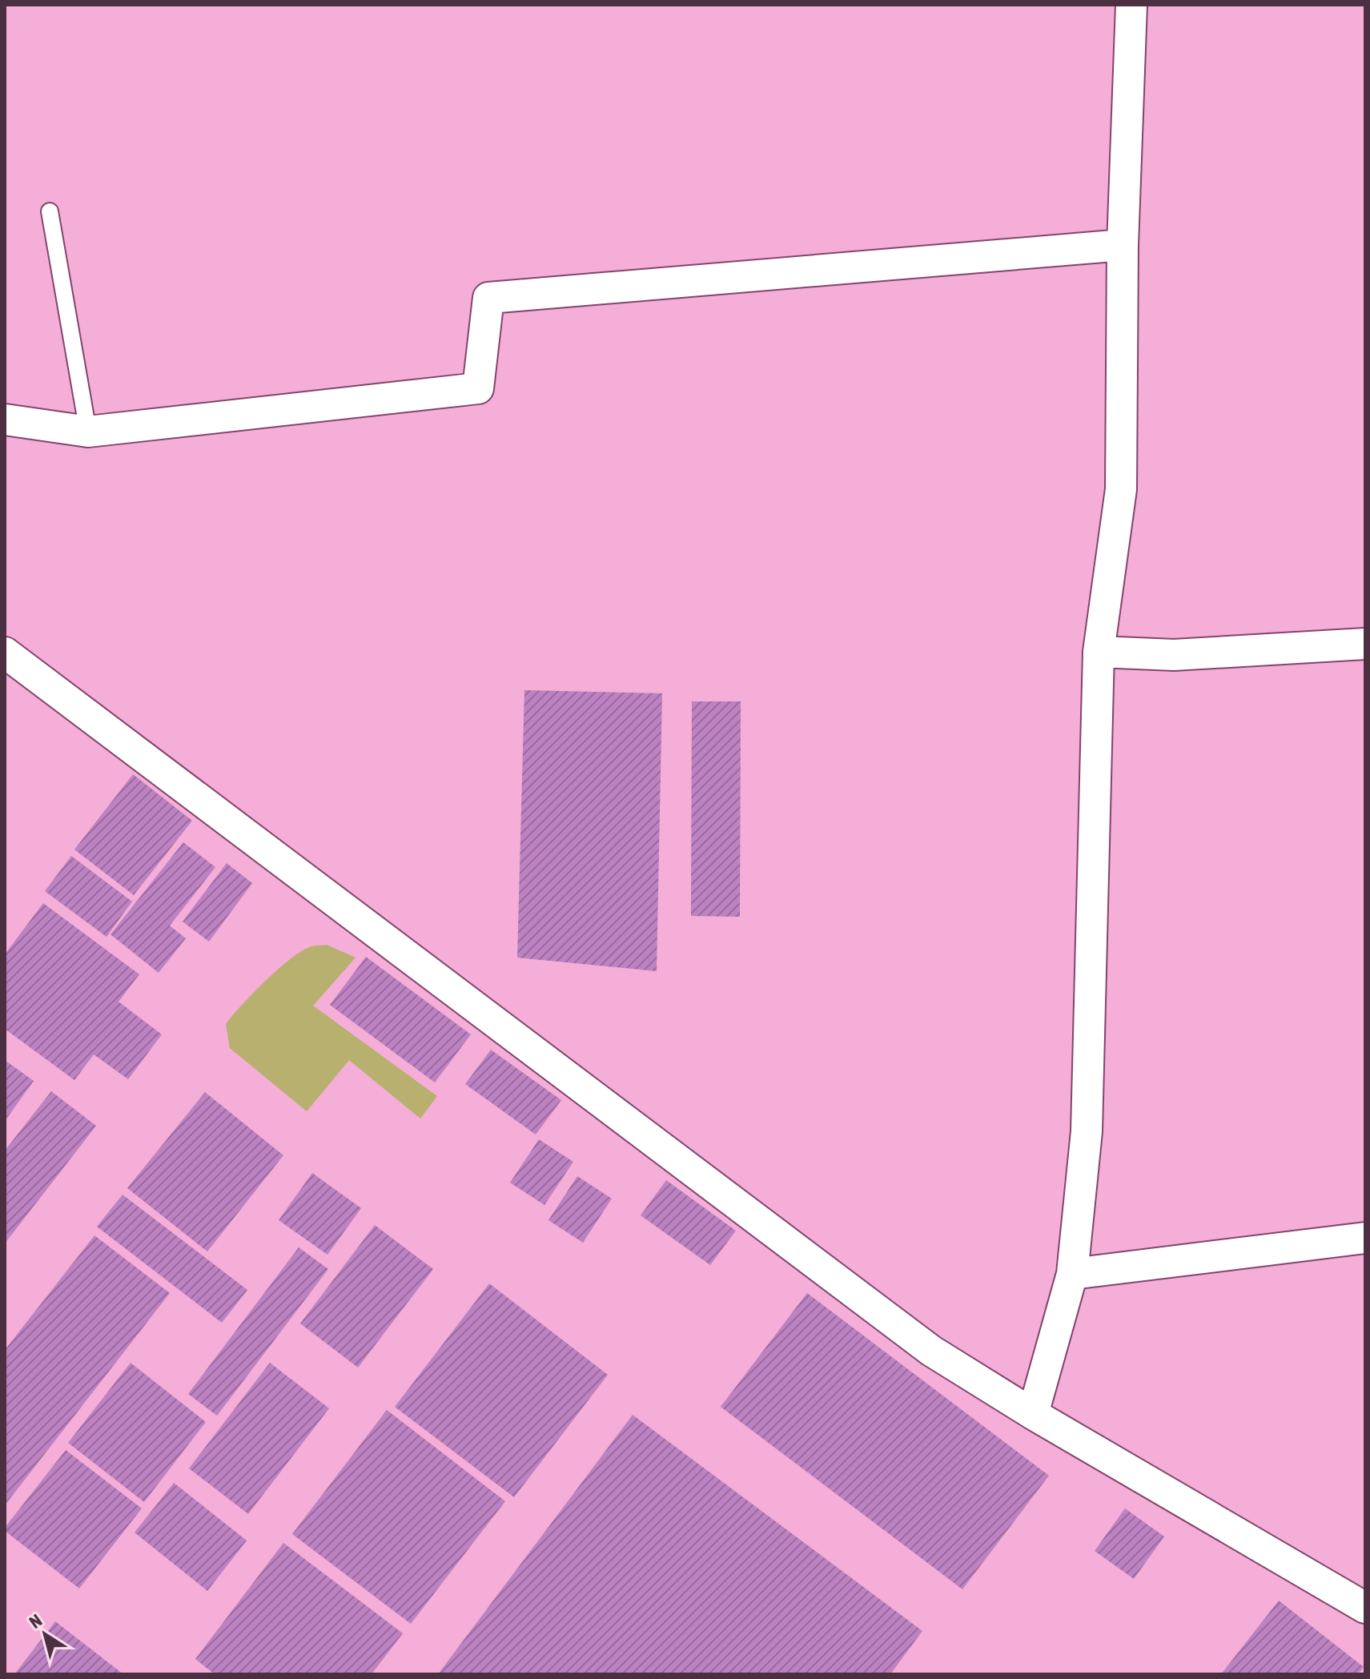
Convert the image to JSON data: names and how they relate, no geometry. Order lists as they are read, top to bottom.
{
  "north": "top left"
}
